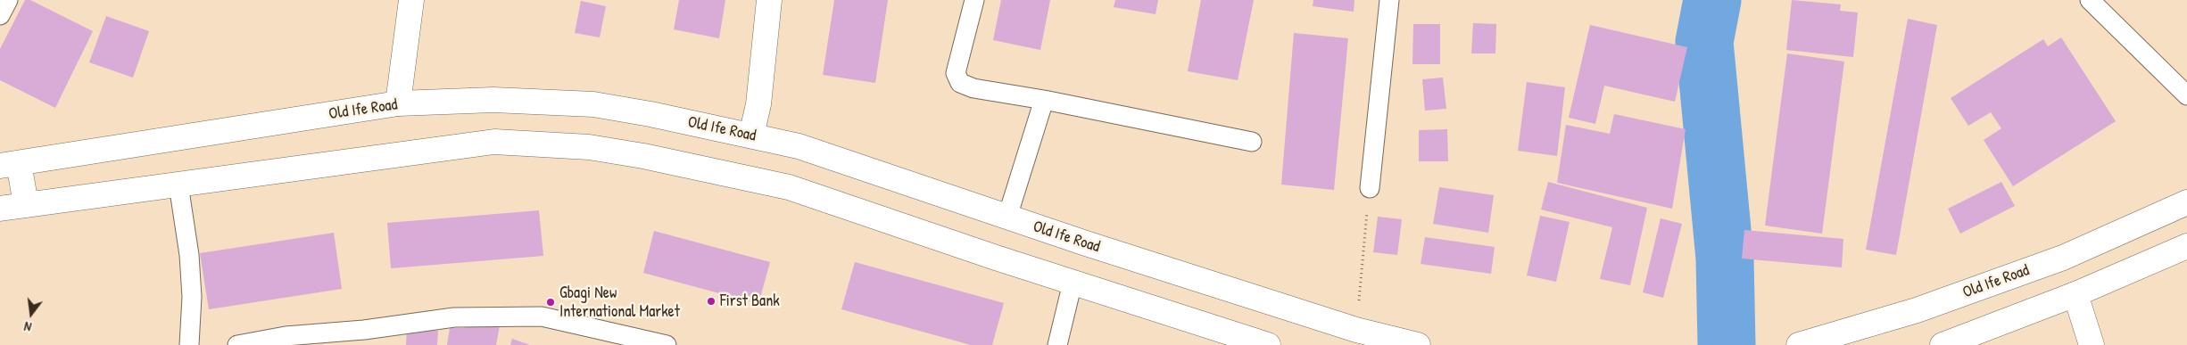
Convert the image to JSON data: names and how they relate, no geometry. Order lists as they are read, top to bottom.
{
  "streets": {
    "main road": ["Old Ife Road"]
  },
  "places": ["First Bank", "Gbagi New International Market"],
  "north": "bottom"
}
